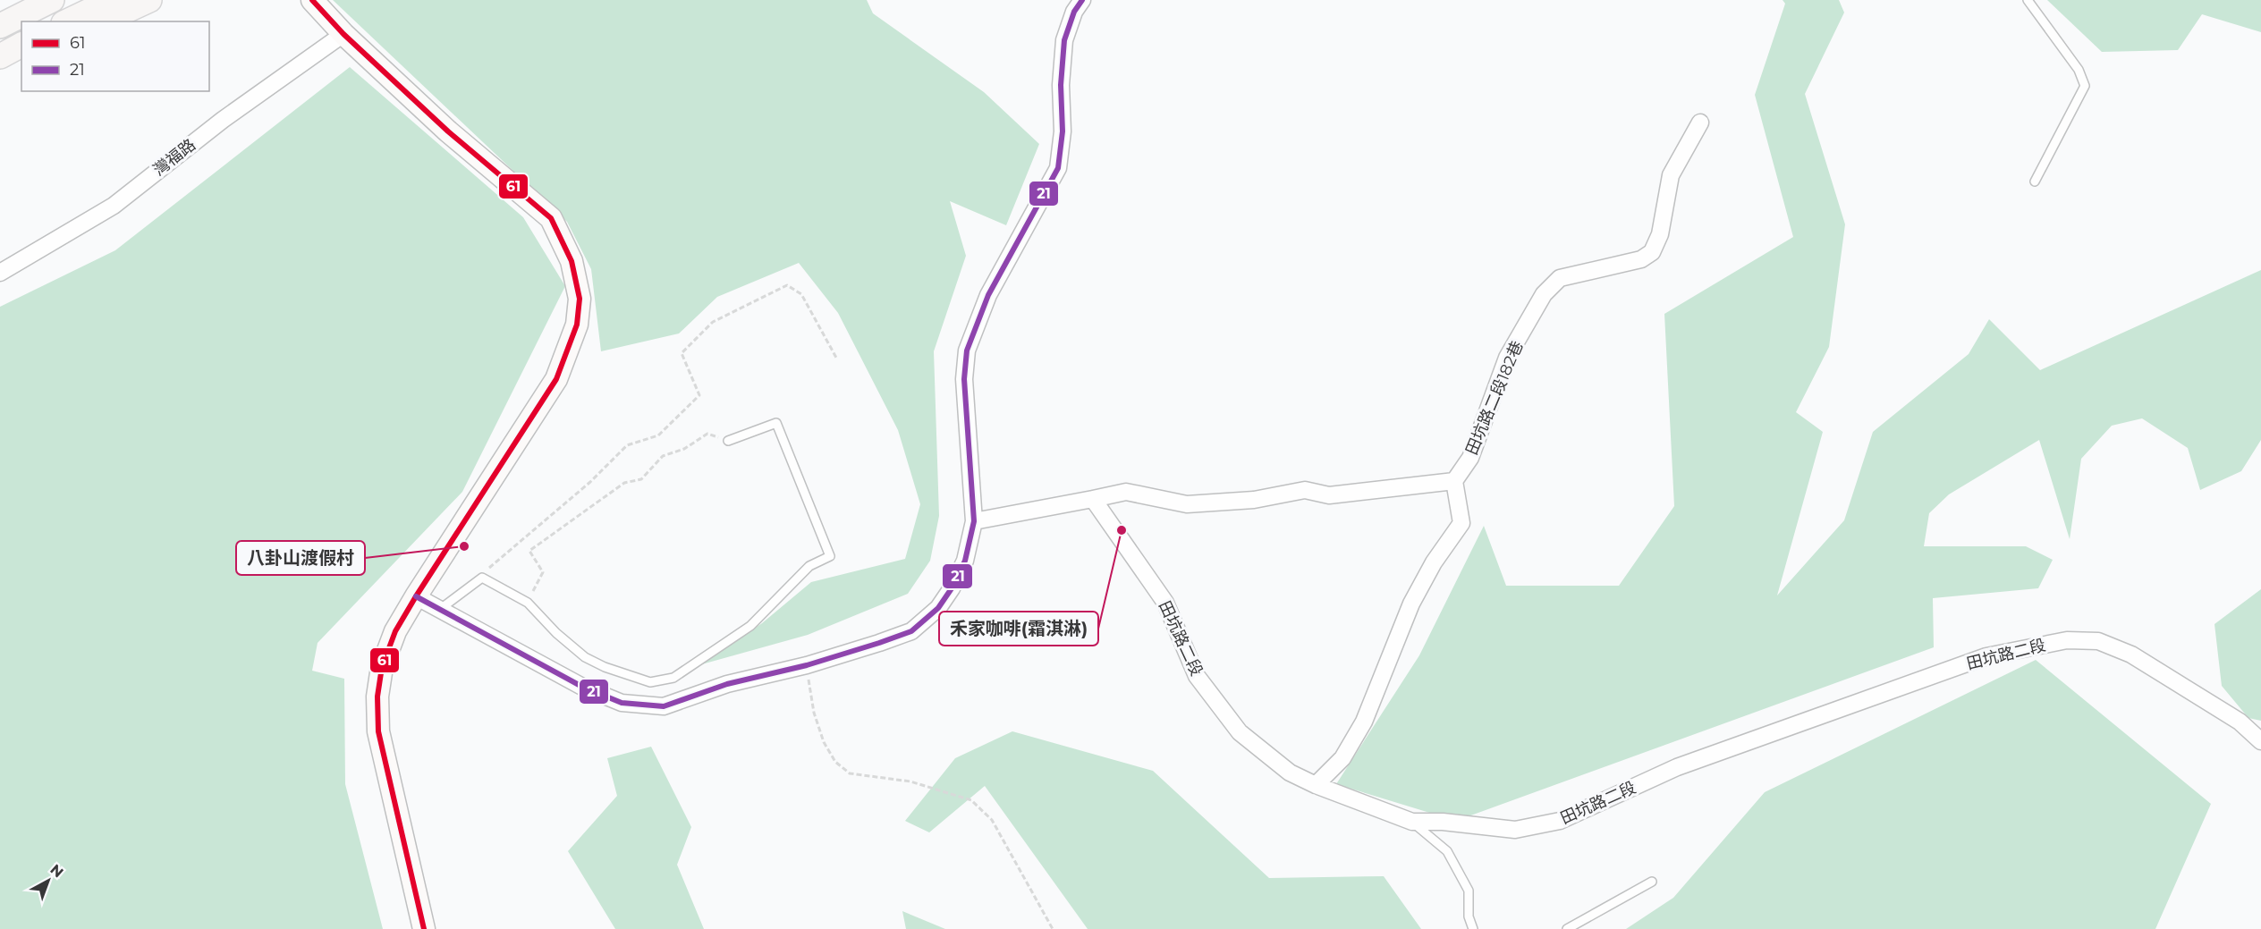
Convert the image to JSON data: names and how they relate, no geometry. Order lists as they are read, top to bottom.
{
  "streets": {
    "street": ["灣福路", "田坑路二段182巷", "田坑路二段"]
  },
  "places": ["禾家咖啡(霜淇淋)", "八卦山渡假村"],
  "lines": ["transit line 61", "transit line 21"],
  "legend": ["61", "21"],
  "north": "top right"
}
